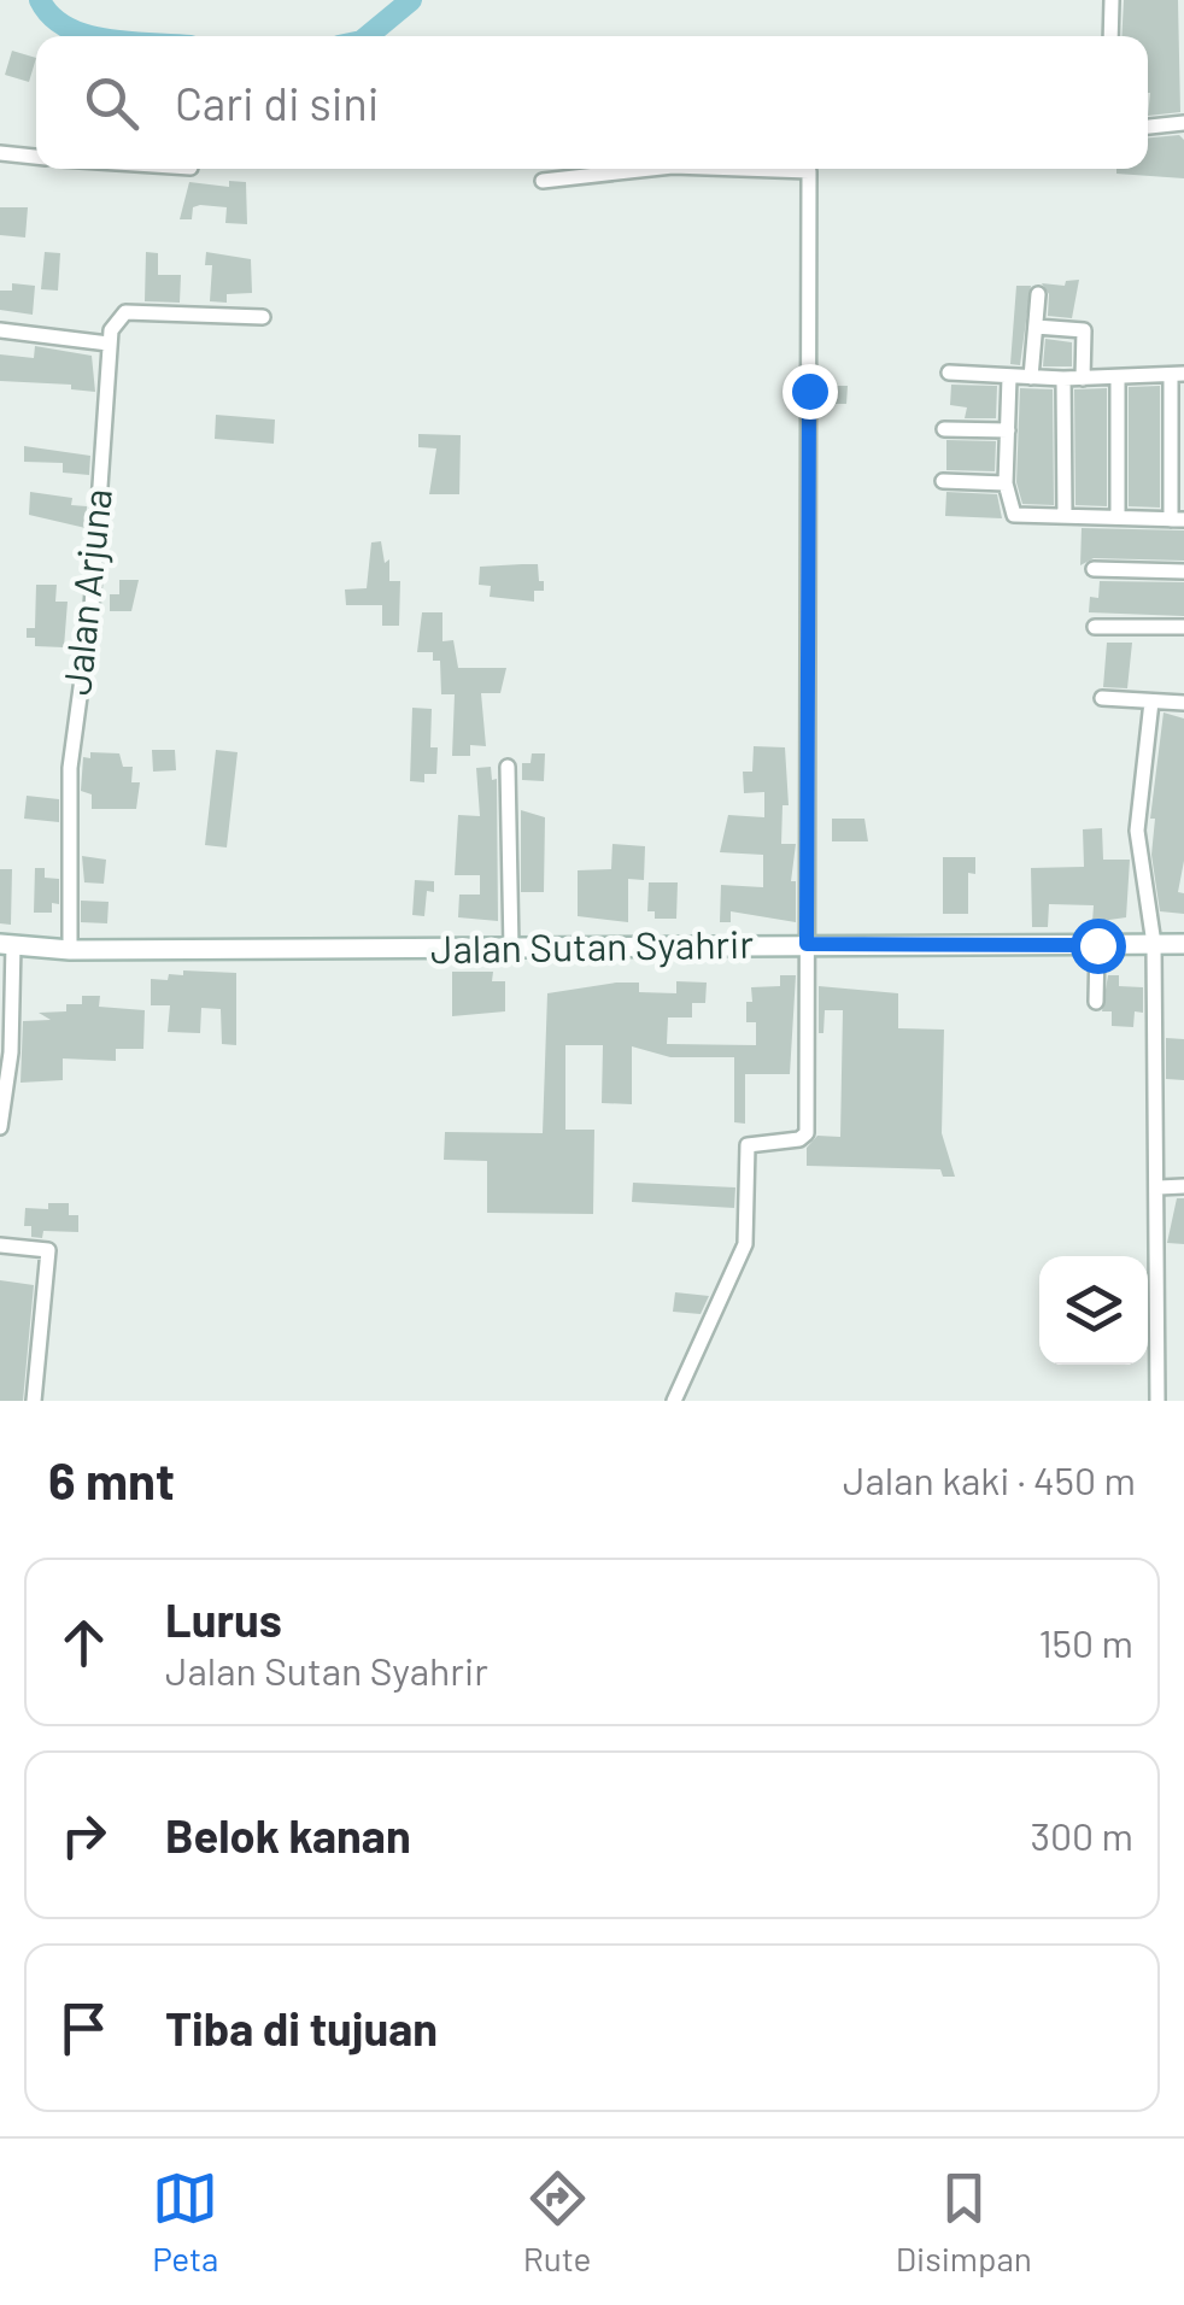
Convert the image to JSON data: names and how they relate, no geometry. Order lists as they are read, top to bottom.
{
  "streets": {
    "street": ["Jalan Arjuna", "Jalan Sutan Syahrir"]
  },
  "crossings": [
    ["Jalan Arjuna", "Jalan Sutan Syahrir"]
  ],
  "page": {
    "search": "Cari di sini",
    "heading": ["6 mnt", "Jalan kaki · 450 m"],
    "list": [
      ["Lurus", "Jalan Sutan Syahrir", "150 m"],
      ["Belok kanan", "300 m"],
      "Tiba di tujuan"
    ],
    "nav": ["Peta", "Rute", "Disimpan"]
  }
}
